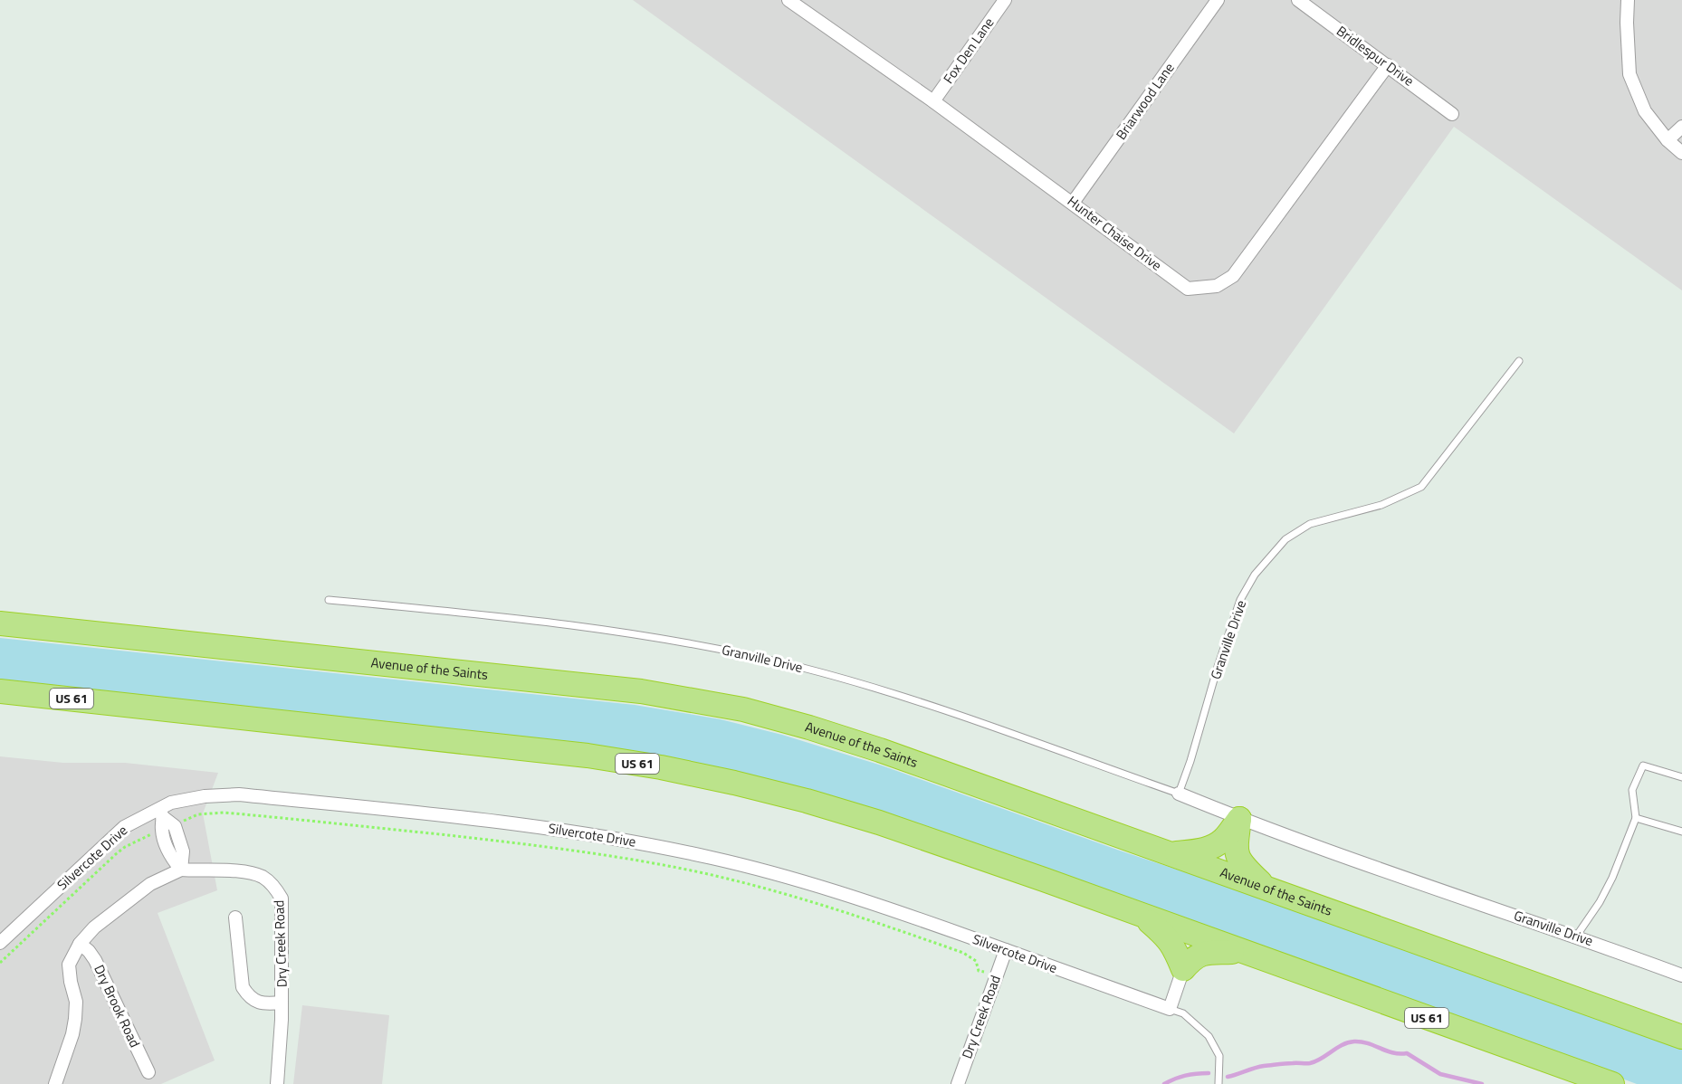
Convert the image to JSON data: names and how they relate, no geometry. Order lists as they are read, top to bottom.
{
  "streets": {
    "highway": ["Avenue of the Saints", "US 61"],
    "street": [
      "Fox Den Lane",
      "Bridlespur Drive",
      "Briarwood Lane",
      "Hunter Chaise Drive",
      "Granville Drive",
      "Silvercote Drive",
      "Dry Creek Road",
      "Dry Brook Road"
    ]
  },
  "crossings": [
    ["Fox Den Lane", "Hunter Chaise Drive"],
    ["Bridlespur Drive", "Hunter Chaise Drive"],
    ["Briarwood Lane", "Hunter Chaise Drive"],
    ["Silvercote Drive", "Dry Creek Road"]
  ]
}
